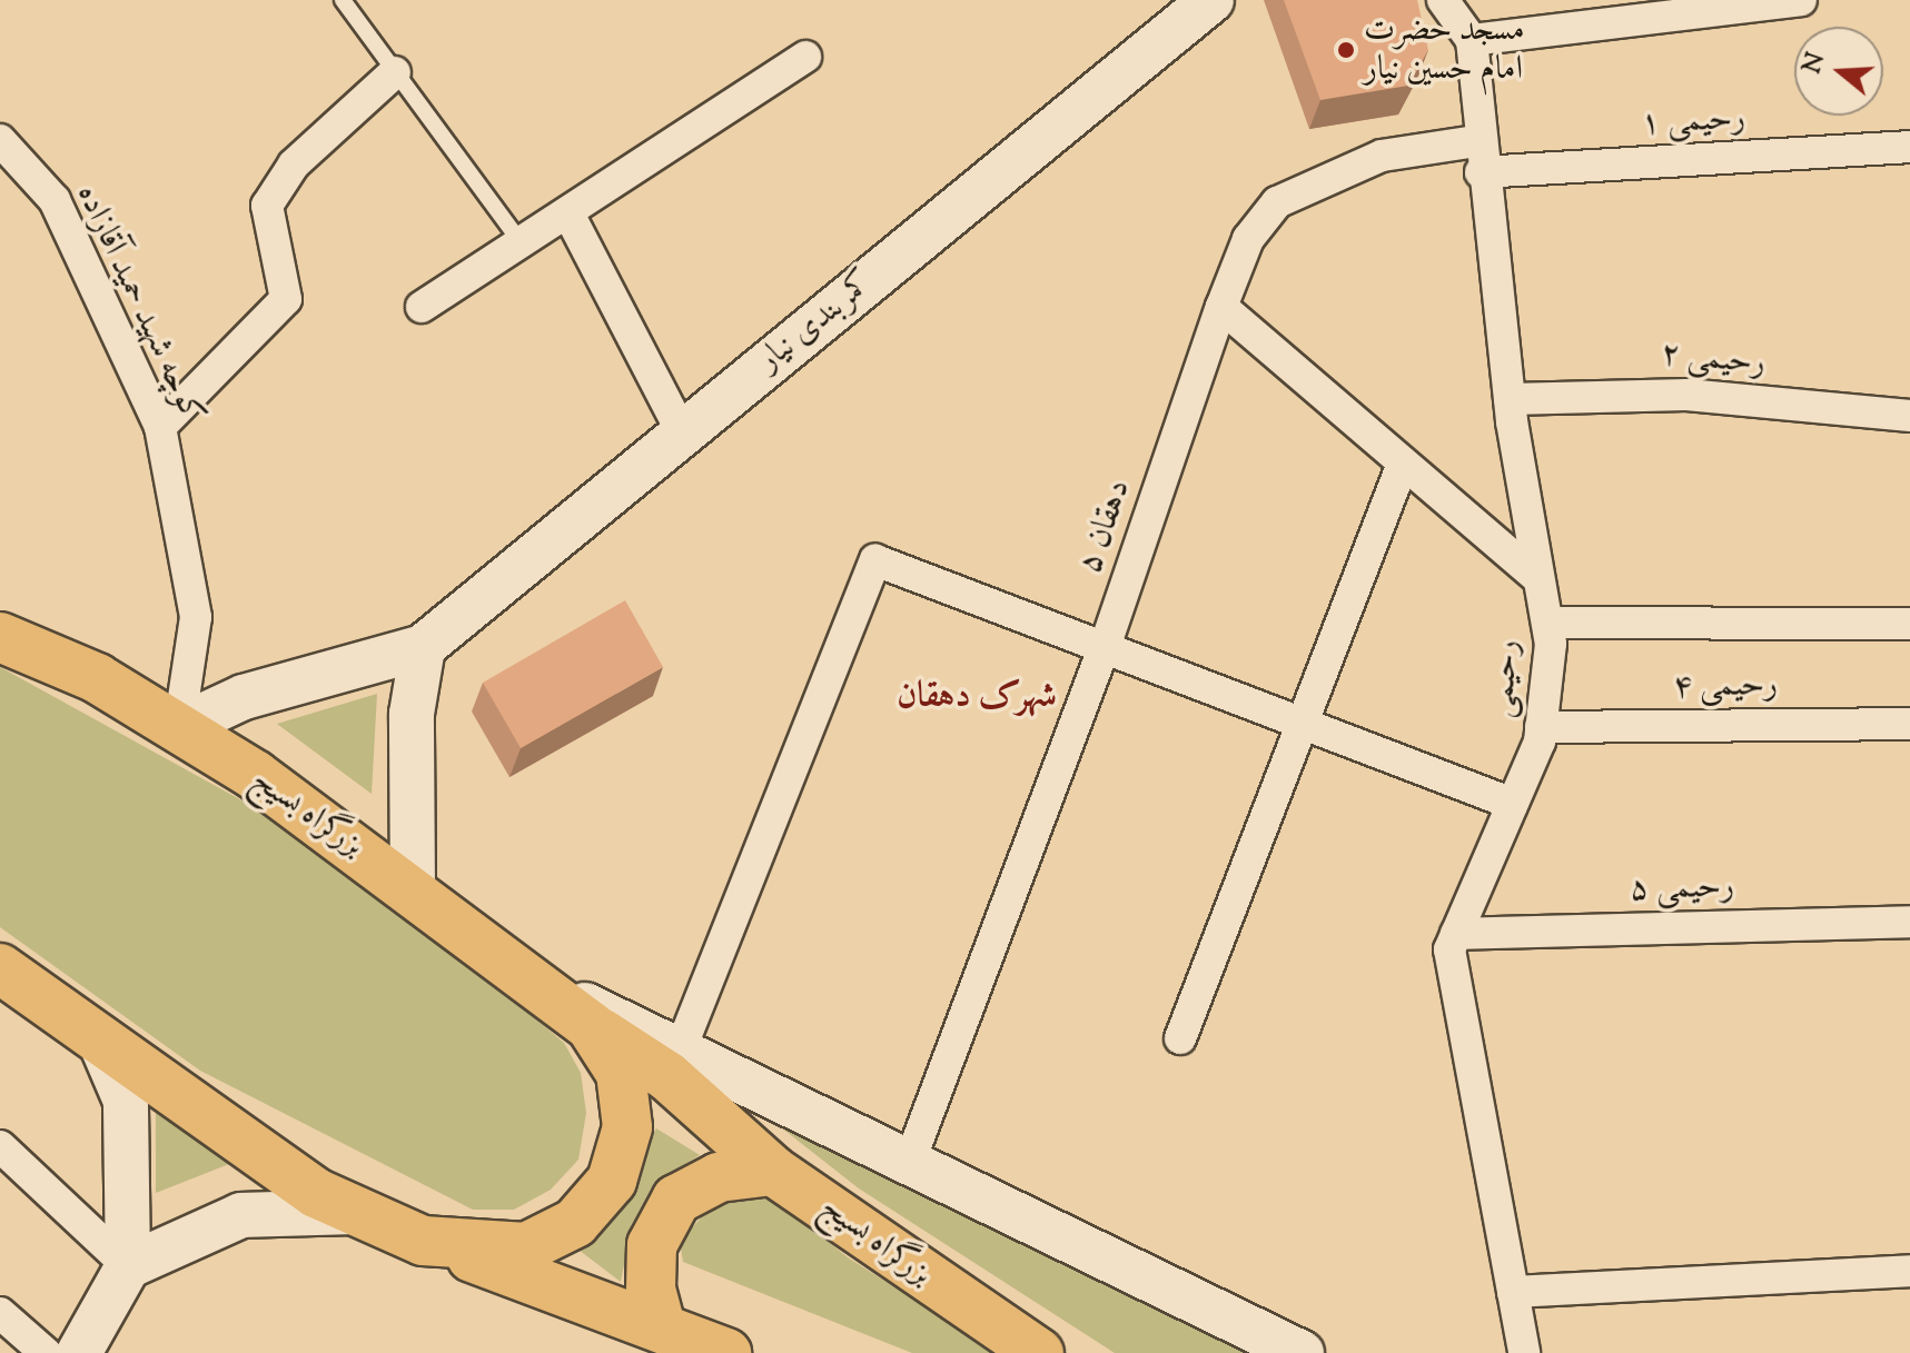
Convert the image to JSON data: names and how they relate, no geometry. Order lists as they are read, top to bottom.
{
  "streets": {
    "highway": ["بزرگراه بسیج"],
    "main road": ["کمربندی نیار"],
    "street": [
      "رحیمی ۱",
      "کوچه شهید حمید آقازاده",
      "رحیمی ۲",
      "دهقان ۵",
      "رحیمی",
      "رحیمی ۴",
      "رحیمی ۵"
    ]
  },
  "crossings": [
    ["رحیمی ۱", "رحیمی"],
    ["کوچه شهید حمید آقازاده", "بزرگراه بسیج"],
    ["رحیمی ۲", "رحیمی"],
    ["دهقان ۵", "رحیمی"],
    ["رحیمی", "رحیمی ۴"],
    ["رحیمی", "رحیمی ۵"]
  ],
  "districts": ["شهرک دهقان"],
  "places": ["مسجد حضرت امام حسین نیار"],
  "north": "left"
}
